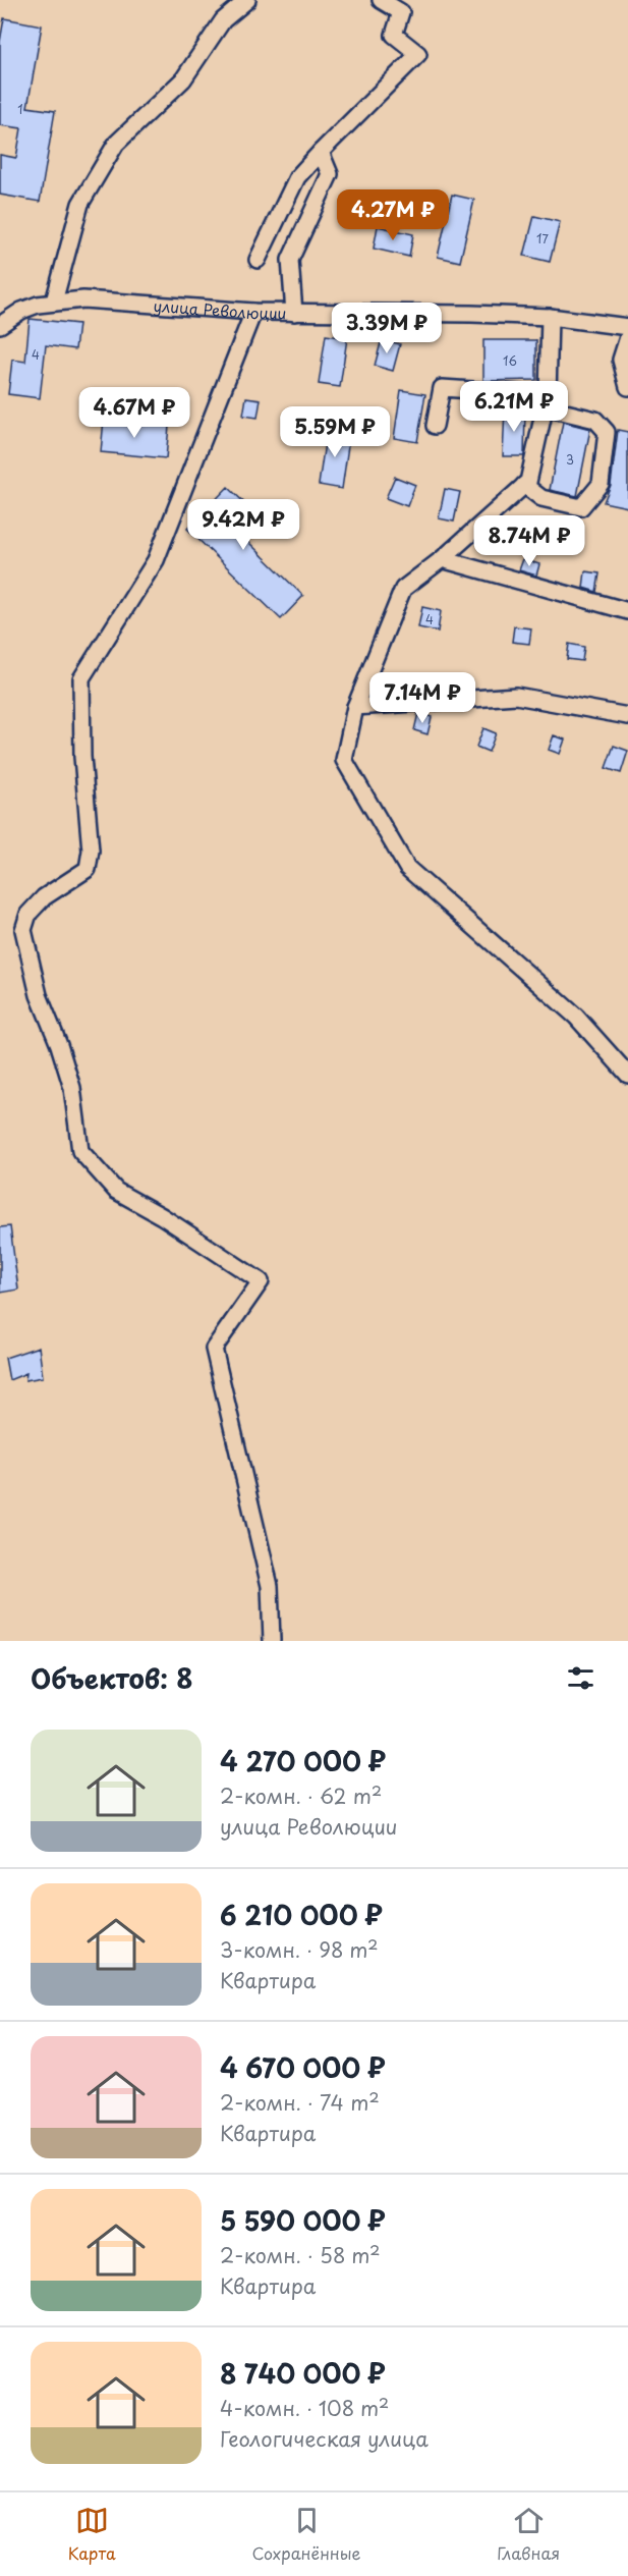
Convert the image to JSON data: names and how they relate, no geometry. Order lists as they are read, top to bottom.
{
  "streets": {
    "street": ["улица Революции"]
  },
  "house_numbers": [
    "1",
    "17",
    "4",
    "16",
    "3",
    "4"
  ],
  "page": {
    "price": [
      "4.27M ₽",
      "3.39M ₽",
      "6.21M ₽",
      "4.67M ₽",
      "5.59M ₽",
      "9.42M ₽",
      "8.74M ₽",
      "7.14M ₽"
    ],
    "heading": "Объектов: 8",
    "list": [
      {
        "name": "4 270 000 ₽",
        "note": "2-комн. · 62 m² · улица Революции"
      },
      {
        "name": "6 210 000 ₽",
        "note": "3-комн. · 98 m² · Квартира"
      },
      {
        "name": "4 670 000 ₽",
        "note": "2-комн. · 74 m² · Квартира"
      },
      {
        "name": "5 590 000 ₽",
        "note": "2-комн. · 58 m² · Квартира"
      },
      {
        "name": "8 740 000 ₽",
        "note": "4-комн. · 108 m² · Геологическая улица"
      }
    ],
    "tabs": ["Карта", "Сохранённые", "Главная"]
  }
}
